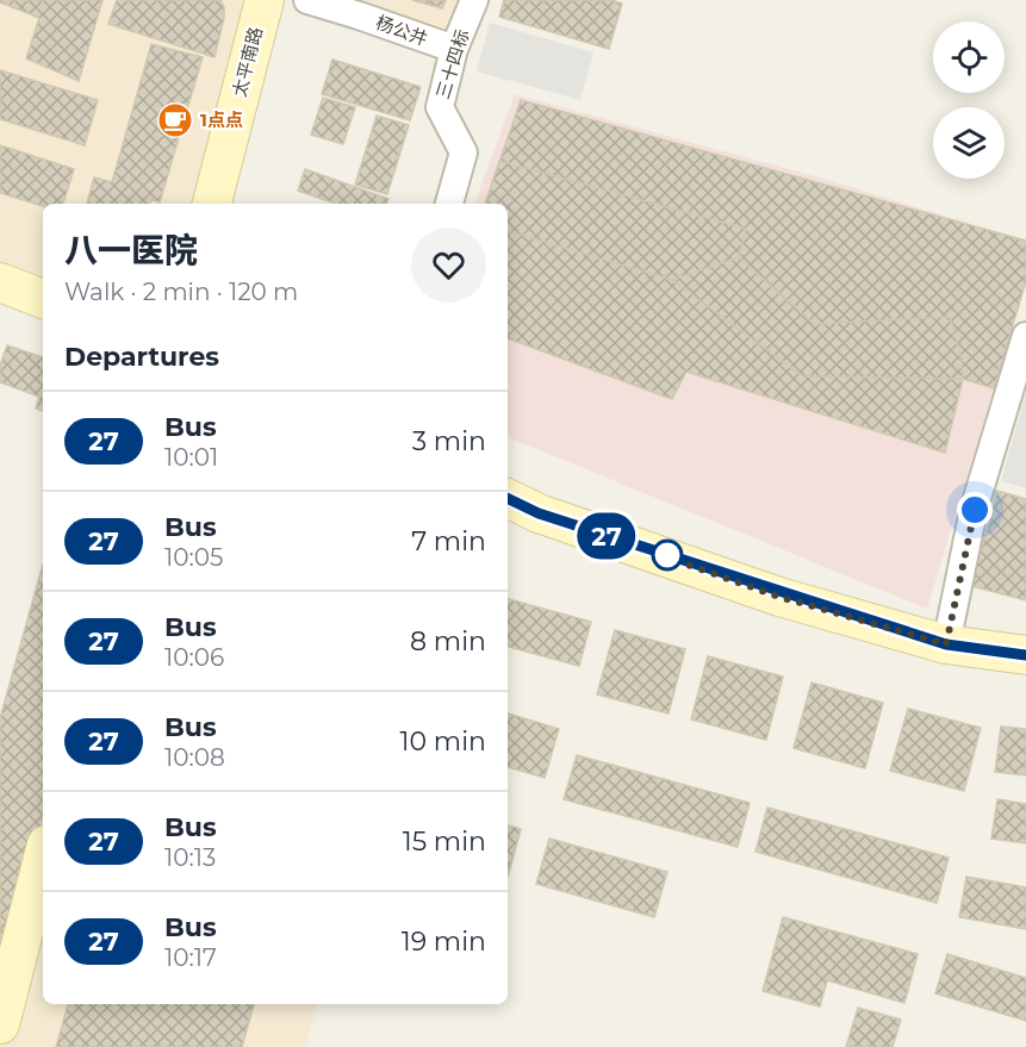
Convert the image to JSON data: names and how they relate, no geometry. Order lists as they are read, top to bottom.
{
  "streets": {
    "main road": ["太平南路"],
    "street": ["杨公井", "三十四标"]
  },
  "crossings": [
    ["杨公井", "三十四标"]
  ],
  "places": {
    "cafe": ["1点点"]
  },
  "lines": ["bus line 27"],
  "page": {
    "on_map": "27",
    "heading": [
      ["八一医院", "Walk · 2 min · 120 m"],
      "Departures"
    ],
    "list": [
      {
        "mark": "27",
        "name": "Bus",
        "note": "10:01",
        "value": "3 min"
      },
      {
        "mark": "27",
        "name": "Bus",
        "note": "10:05",
        "value": "7 min"
      },
      {
        "mark": "27",
        "name": "Bus",
        "note": "10:06",
        "value": "8 min"
      },
      {
        "mark": "27",
        "name": "Bus",
        "note": "10:08",
        "value": "10 min"
      },
      {
        "mark": "27",
        "name": "Bus",
        "note": "10:13",
        "value": "15 min"
      },
      {
        "mark": "27",
        "name": "Bus",
        "note": "10:17",
        "value": "19 min"
      }
    ]
  }
}
